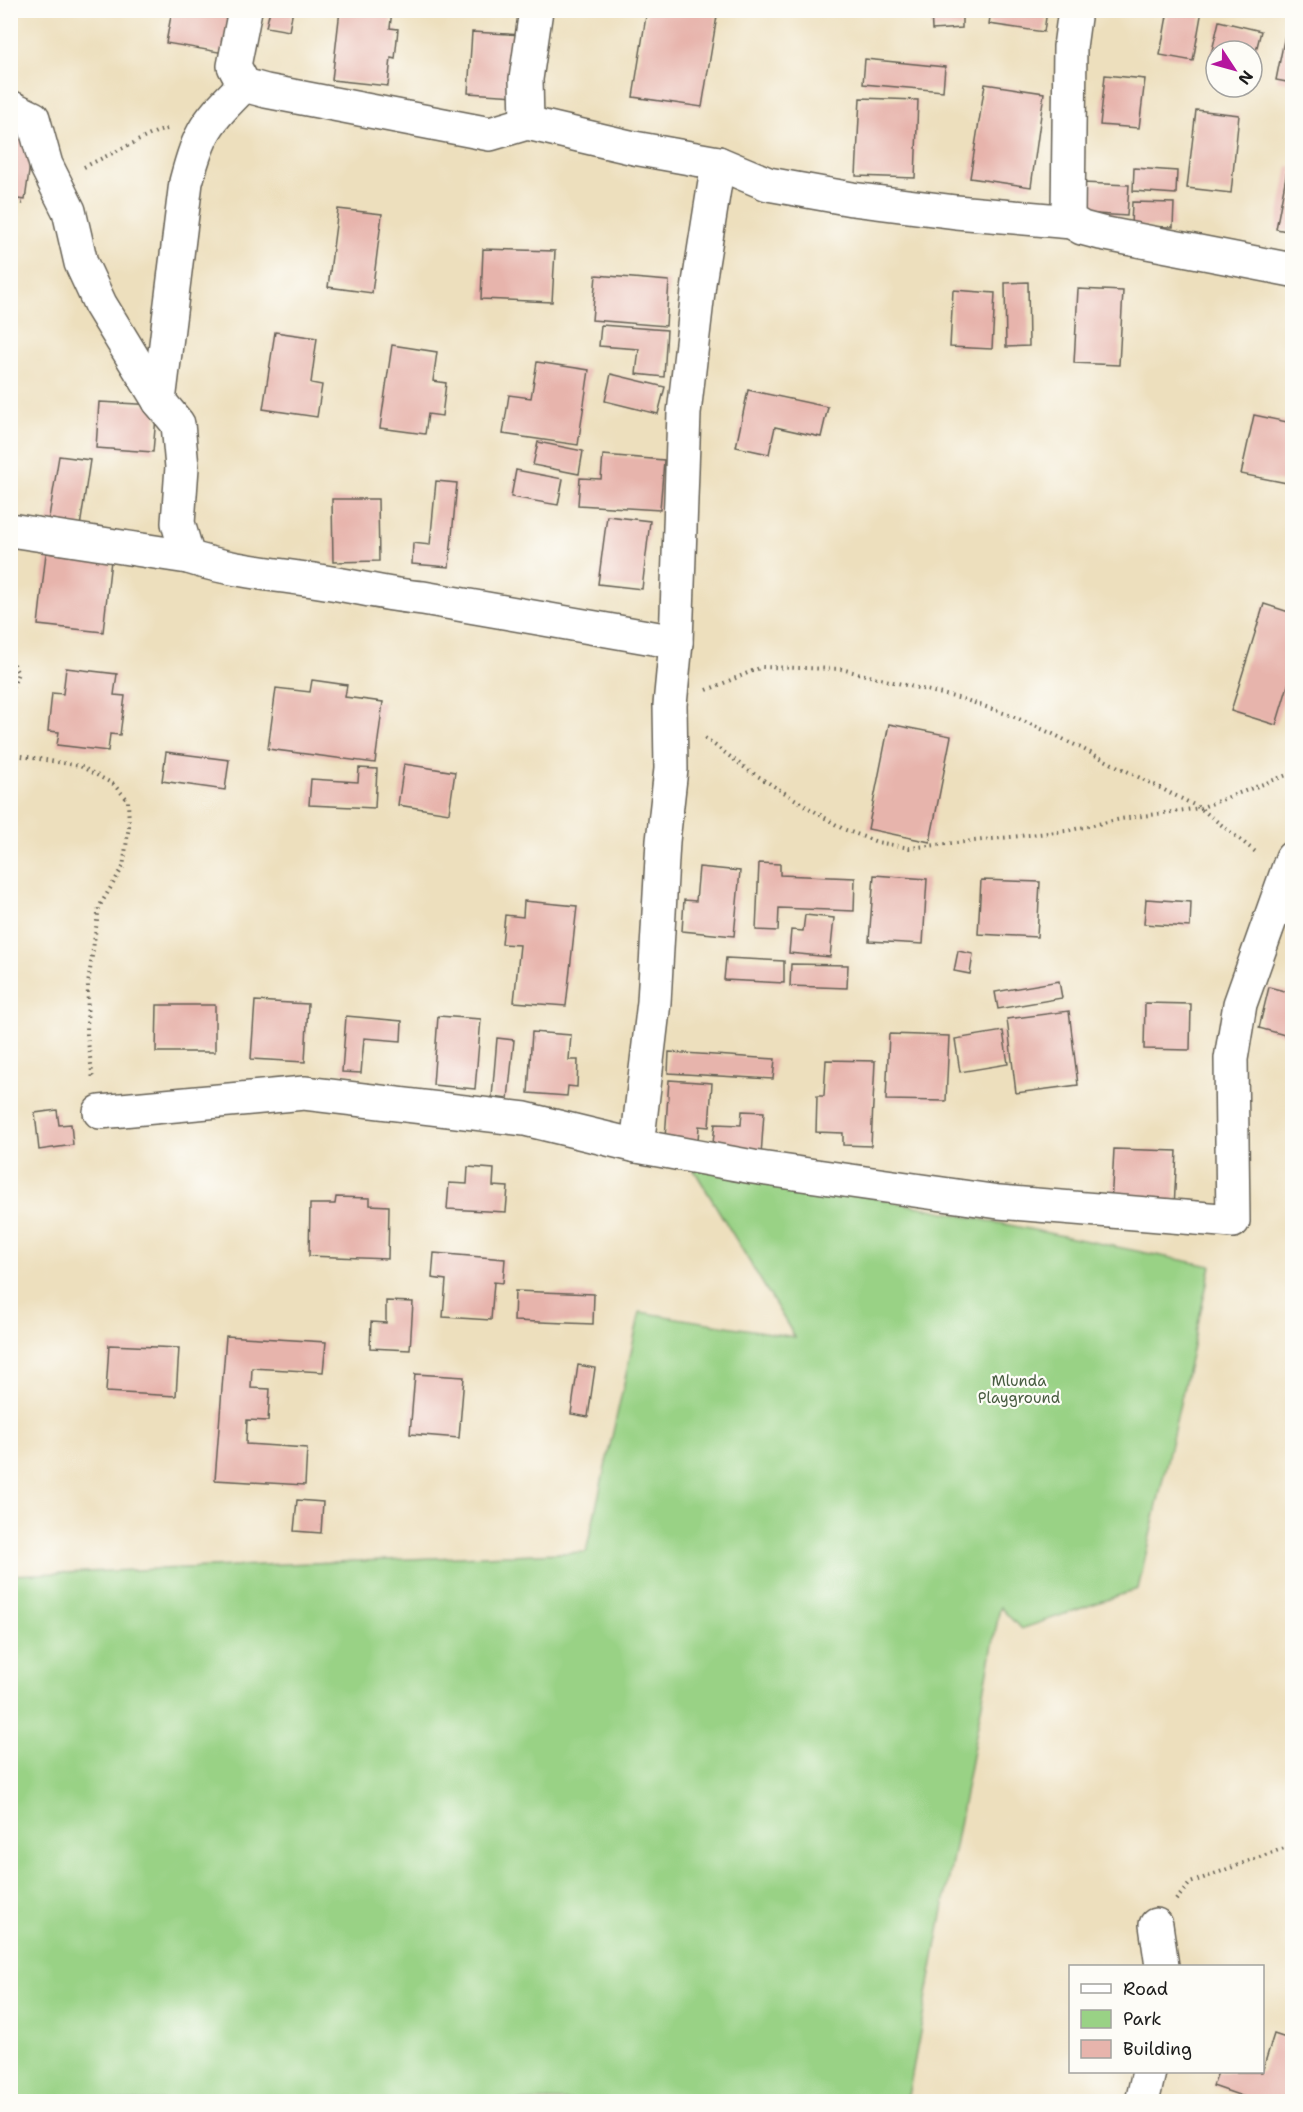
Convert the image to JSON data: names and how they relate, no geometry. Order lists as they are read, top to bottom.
{
  "parks": ["Mlunda Playground"],
  "legend": ["Road", "Park", "Building"],
  "north": "bottom right"
}
